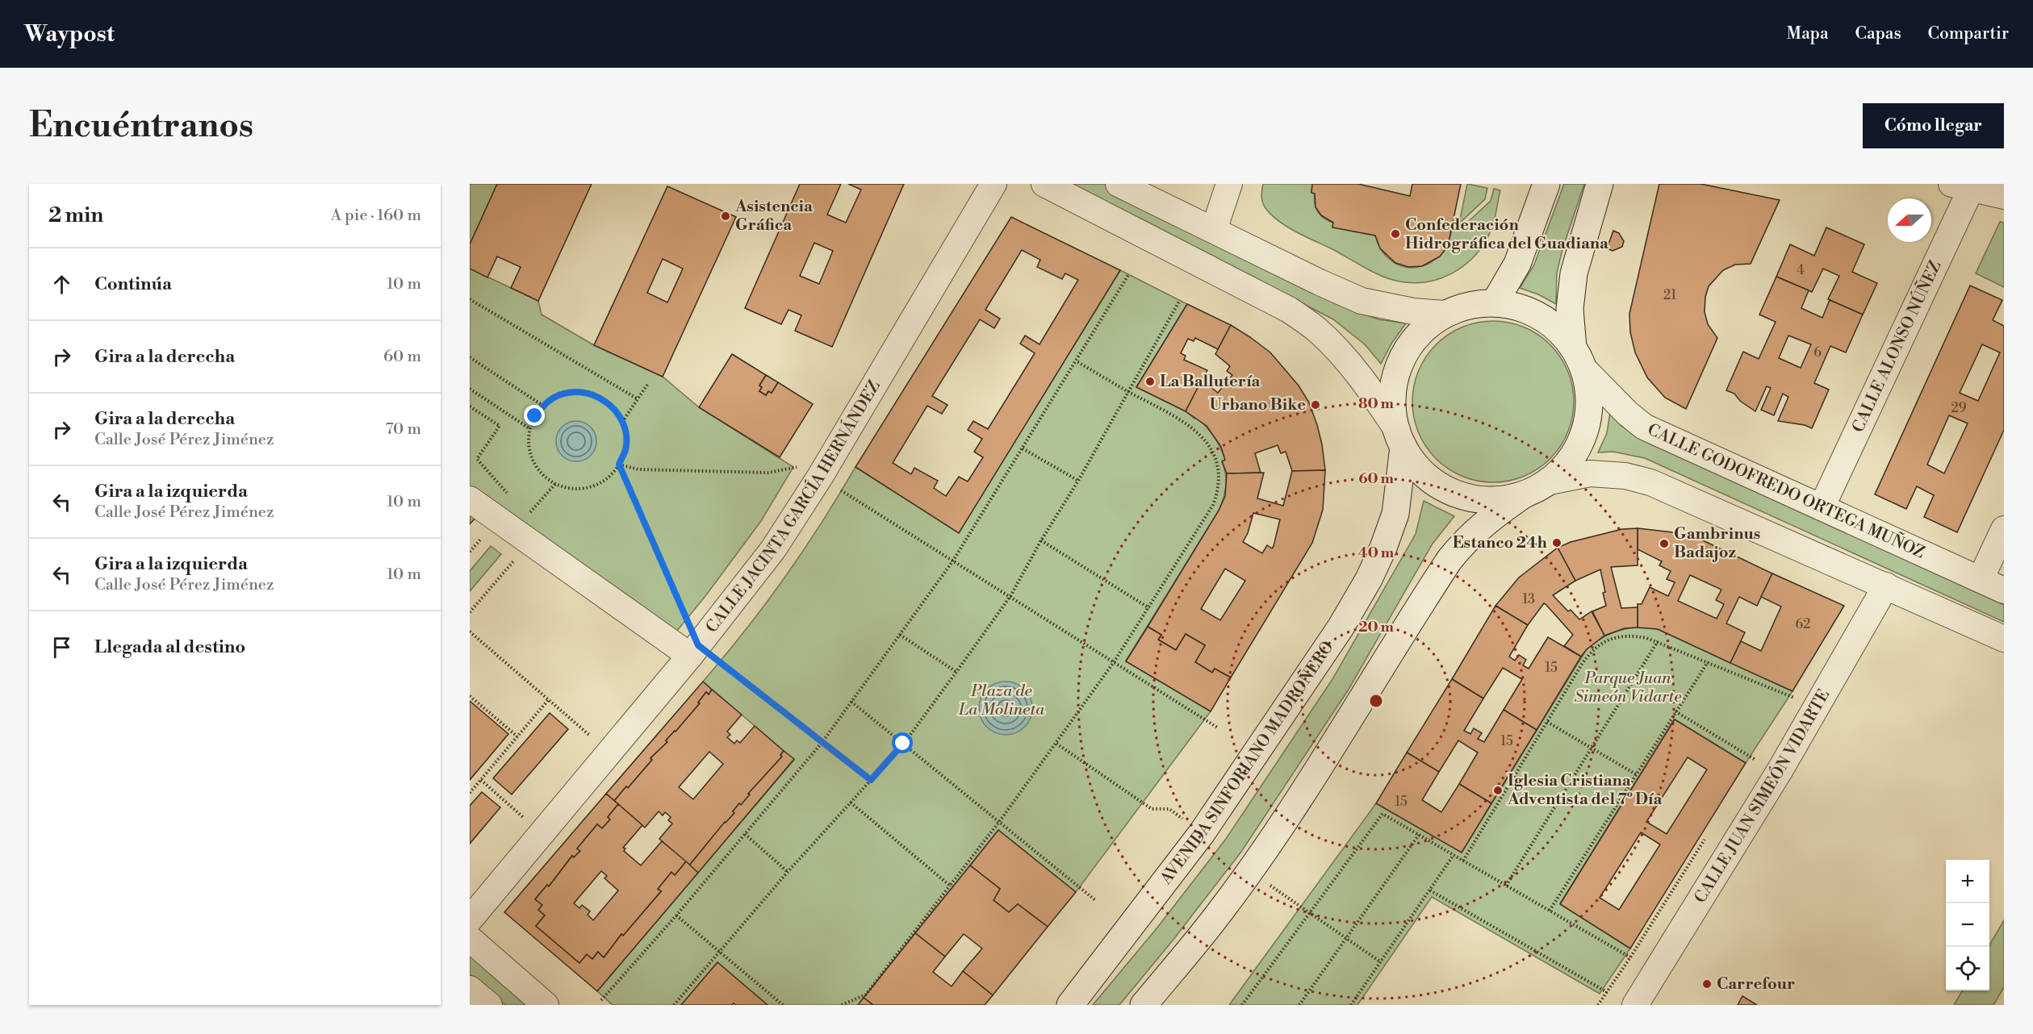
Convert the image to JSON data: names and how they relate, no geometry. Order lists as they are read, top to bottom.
{
  "streets": {
    "main road": ["AVENIDA SINFORIANO MADROÑERO"],
    "street": [
      "CALLE ALONSO NÚÑEZ",
      "CALLE GODOFREDO ORTEGA MUÑOZ",
      "CALLE JACINTA GARCÍA HERNÁNDEZ",
      "CALLE JUAN SIMEÓN VIDARTE"
    ]
  },
  "crossings": [
    ["CALLE ALONSO NÚÑEZ", "CALLE GODOFREDO ORTEGA MUÑOZ"]
  ],
  "parks": ["Parque Juan Simeón Vidarte", "Plaza de La Molineta"],
  "places": [
    "Asistencia Gráfica",
    "Confederación Hidrográfica del Guadiana",
    "La Ballutería",
    "Urbano Bike",
    "Estanco 24h",
    "Gambrinus Badajoz",
    "Iglesia Cristiana Adventista del 7º Día",
    "Carrefour"
  ],
  "house_numbers": [
    "4",
    "21",
    "6",
    "29",
    "13",
    "62",
    "15",
    "15",
    "15"
  ],
  "north": "left",
  "page": {
    "header": "Waypost",
    "nav": ["Mapa", "Capas", "Compartir"],
    "buttons": "Cómo llegar",
    "title": "Encuéntranos",
    "heading": ["2 min", "A pie · 160 m"],
    "list": [
      ["Continúa", "10 m"],
      ["Gira a la derecha", "60 m"],
      ["Gira a la derecha", "Calle José Pérez Jiménez", "70 m"],
      ["Gira a la izquierda", "Calle José Pérez Jiménez", "10 m"],
      ["Gira a la izquierda", "Calle José Pérez Jiménez", "10 m"],
      "Llegada al destino"
    ],
    "map_buttons": ["+", "−"]
  },
  "rings": [
    "80 m",
    "60 m",
    "40 m",
    "20 m"
  ]
}
